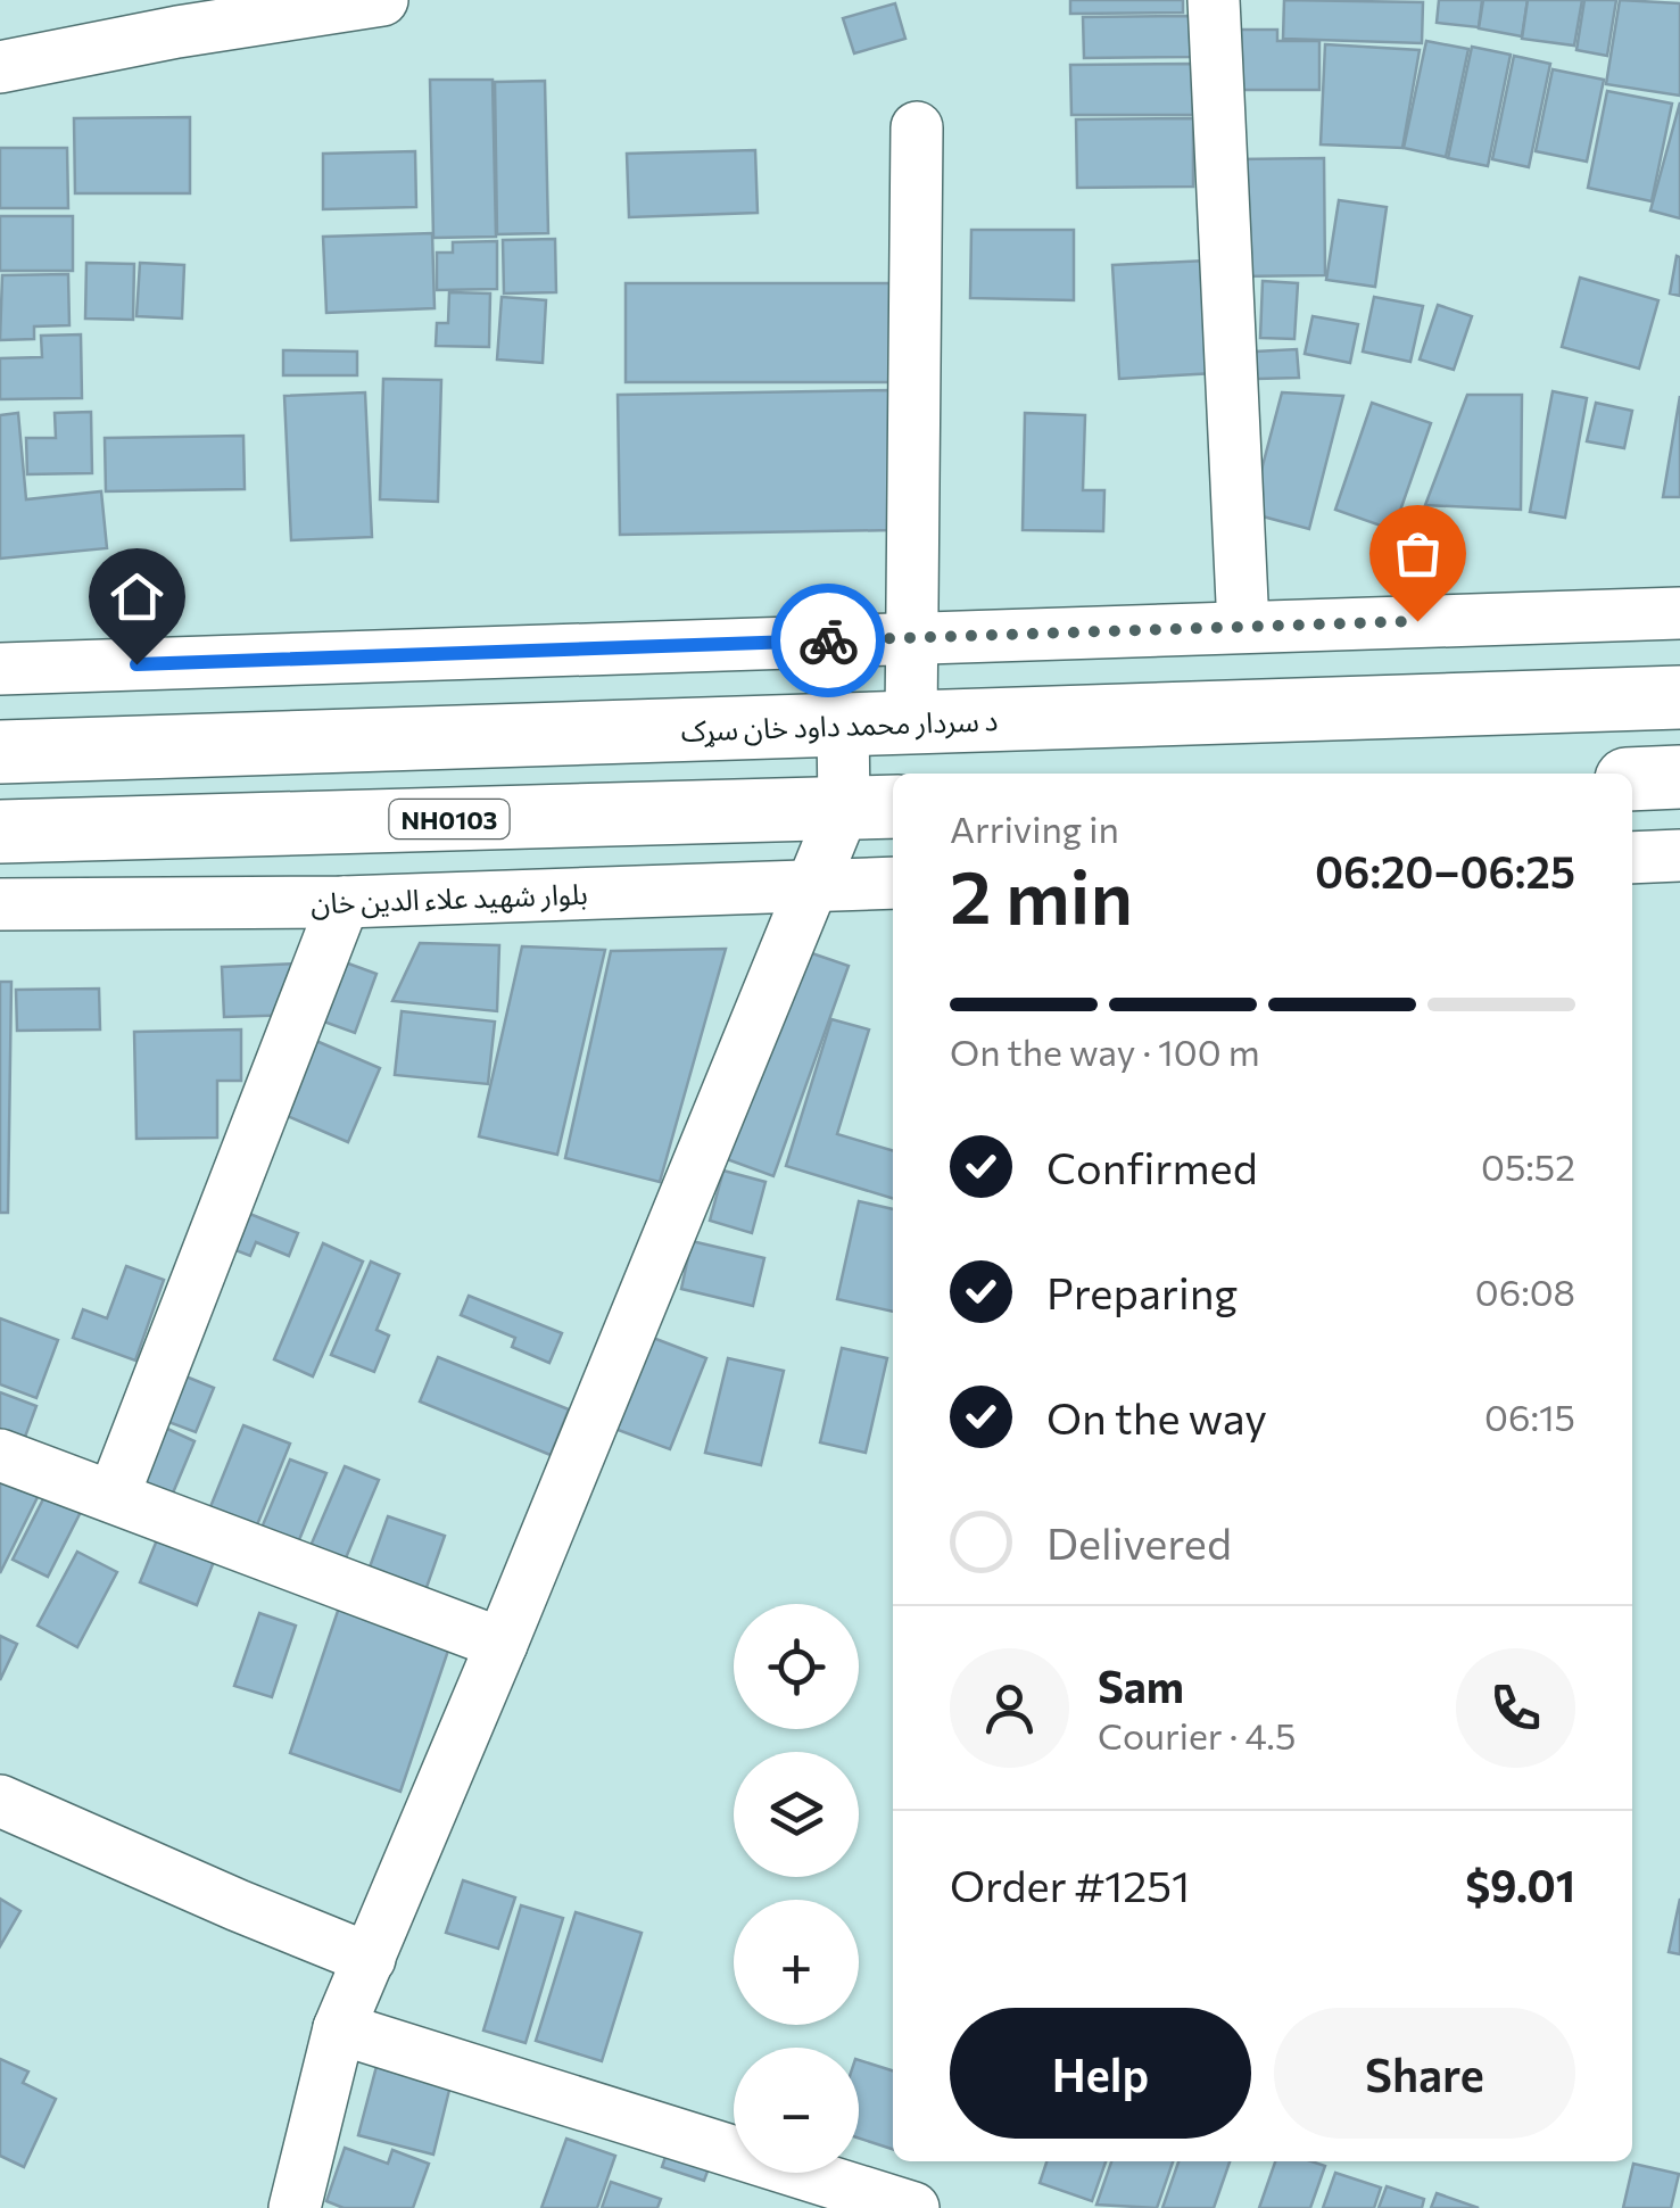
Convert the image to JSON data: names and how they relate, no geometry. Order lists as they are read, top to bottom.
{
  "streets": {
    "highway": ["د سردار محمد داود خان سړک", "NH0103"],
    "street": ["بلوار شهید علاء الدین خان"]
  },
  "page": {
    "heading": ["2 min", "Arriving in", "06:20–06:25"],
    "panel": [
      "Sam",
      "Courier · 4.5",
      "Order #1251",
      "$9.01"
    ],
    "bar": "On the way · 100 m",
    "list": [
      ["Confirmed", "05:52"],
      ["Preparing", "06:08"],
      ["On the way", "06:15"],
      "Delivered"
    ],
    "map_buttons": ["+", "−"],
    "buttons": ["Help", "Share"]
  }
}
